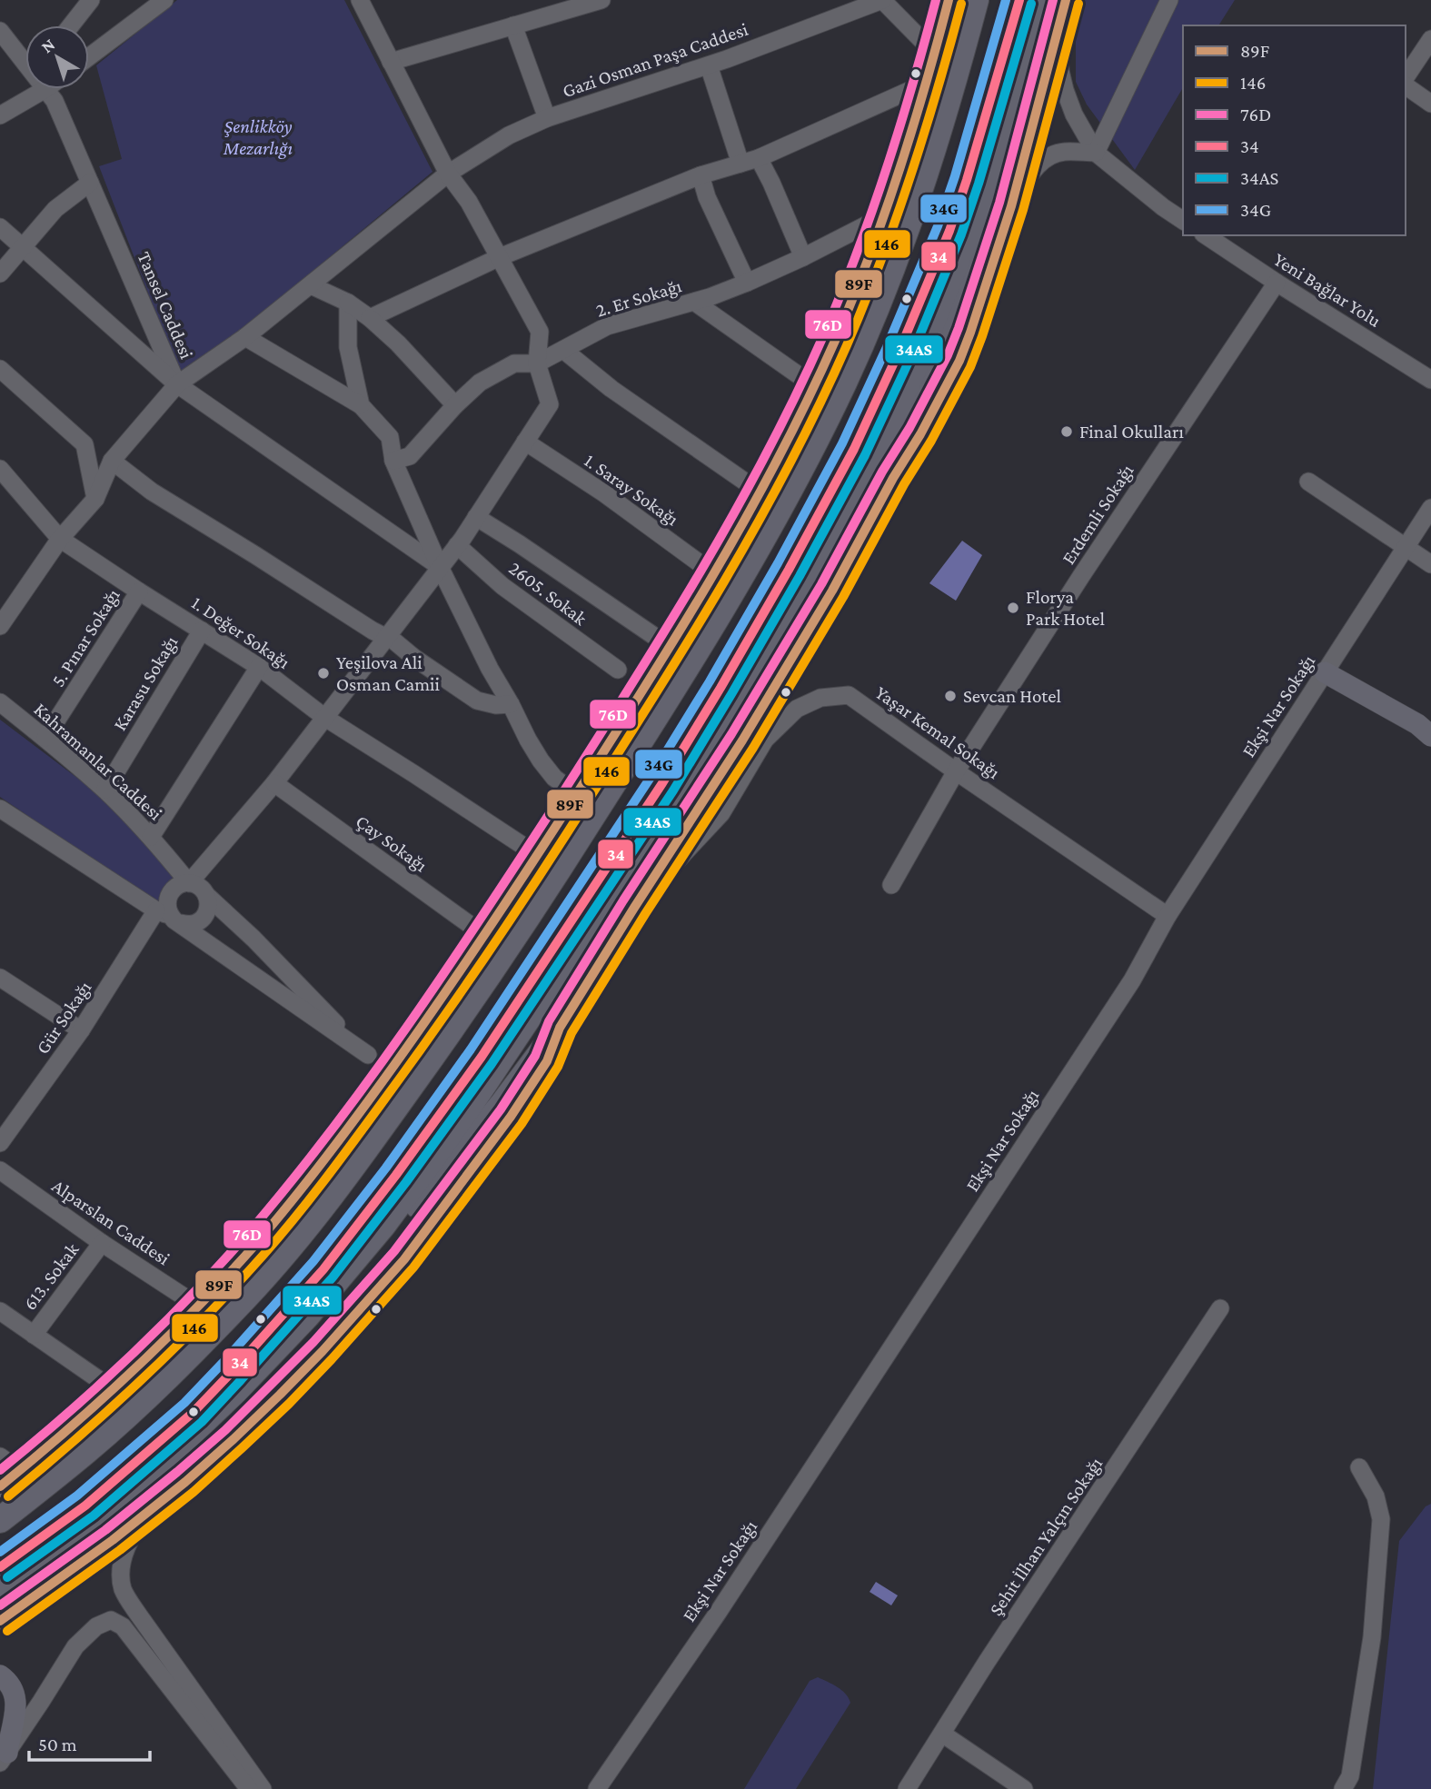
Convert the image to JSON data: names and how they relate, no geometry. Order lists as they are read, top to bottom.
{
  "streets": {
    "street": [
      "Gazi Osman Paşa Caddesi",
      "Yeni Bağlar Yolu",
      "2. Er Sokağı",
      "Tansel Caddesi",
      "1. Saray Sokağı",
      "Erdemli Sokağı",
      "2605. Sokak",
      "1. Değer Sokağı",
      "5. Pınar Sokağı",
      "Karasu Sokağı",
      "Ekşi Nar Sokağı",
      "Yaşar Kemal Sokağı",
      "Kahramanlar Caddesi",
      "Çay Sokağı",
      "Gür Sokağı",
      "Alparslan Caddesi",
      "613. Sokak",
      "Şehit İlhan Yalçın Sokağı"
    ]
  },
  "crossings": [
    ["Gazi Osman Paşa Caddesi", "Tansel Caddesi"],
    ["Yeni Bağlar Yolu", "Erdemli Sokağı"],
    ["Erdemli Sokağı", "Yaşar Kemal Sokağı"],
    ["1. Değer Sokağı", "5. Pınar Sokağı"],
    ["1. Değer Sokağı", "Karasu Sokağı"],
    ["5. Pınar Sokağı", "Kahramanlar Caddesi"],
    ["Karasu Sokağı", "Kahramanlar Caddesi"],
    ["Ekşi Nar Sokağı", "Yaşar Kemal Sokağı"],
    ["Kahramanlar Caddesi", "Gür Sokağı"],
    ["Alparslan Caddesi", "613. Sokak"]
  ],
  "parks": ["Şenlikköy Mezarlığı"],
  "places": [
    "Final Okulları",
    "Florya Park Hotel",
    "Yeşilova Ali Osman Camii",
    "Sevcan Hotel"
  ],
  "lines": [
    "transit line 89F",
    "transit line 76D",
    "transit line 34",
    "transit line 34G",
    "transit line 146",
    "transit line 34AS"
  ],
  "legend": [
    "89F",
    "146",
    "76D",
    "34",
    "34AS",
    "34G"
  ],
  "scale_bar": "50 m",
  "north": "top left"
}
